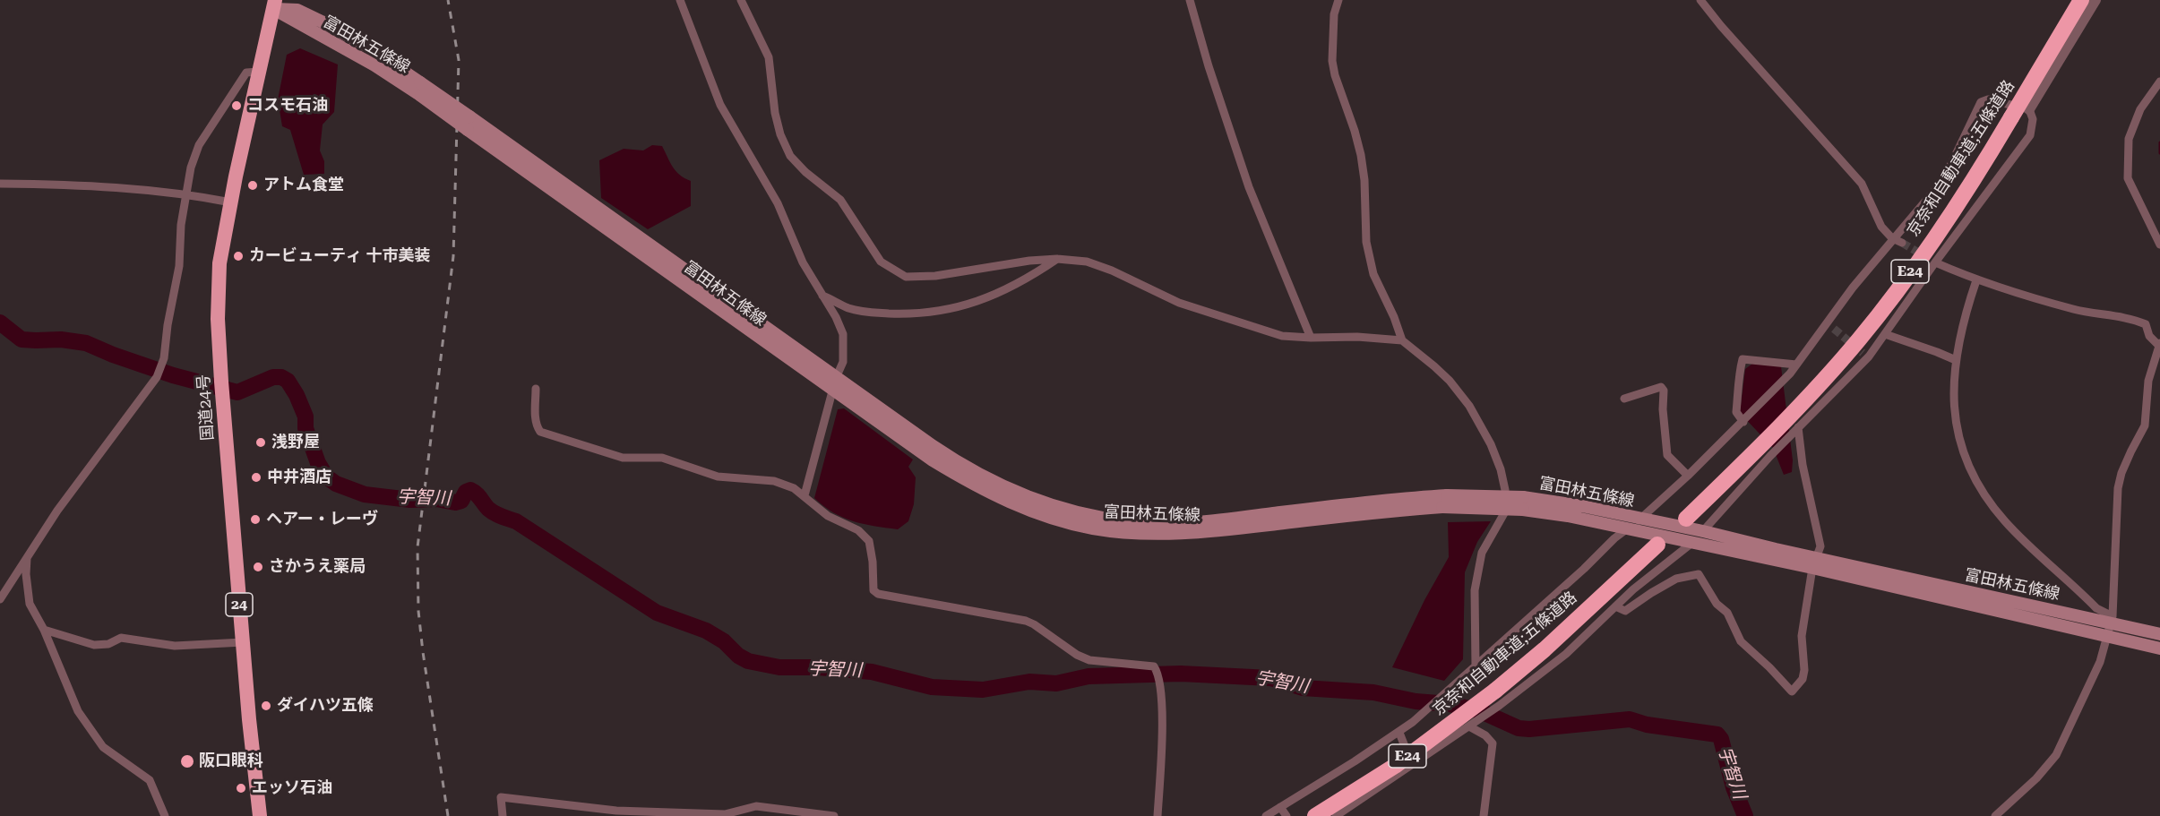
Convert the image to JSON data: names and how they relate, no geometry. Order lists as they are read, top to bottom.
{
  "streets": {
    "highway": [
      "京奈和自動車道;五條道路",
      "E24",
      "国道24号",
      "24"
    ],
    "main road": ["富田林五條線"]
  },
  "crossings": [
    ["富田林五條線", "国道24号"]
  ],
  "water": ["宇智川"],
  "places": [
    "コスモ石油",
    "アトム食堂",
    "カービューティ 十市美装",
    "浅野屋",
    "中井酒店",
    "ヘアー・レーヴ",
    "さかうえ薬局",
    "ダイハツ五條",
    "阪口眼科",
    "エッソ石油"
  ]
}
